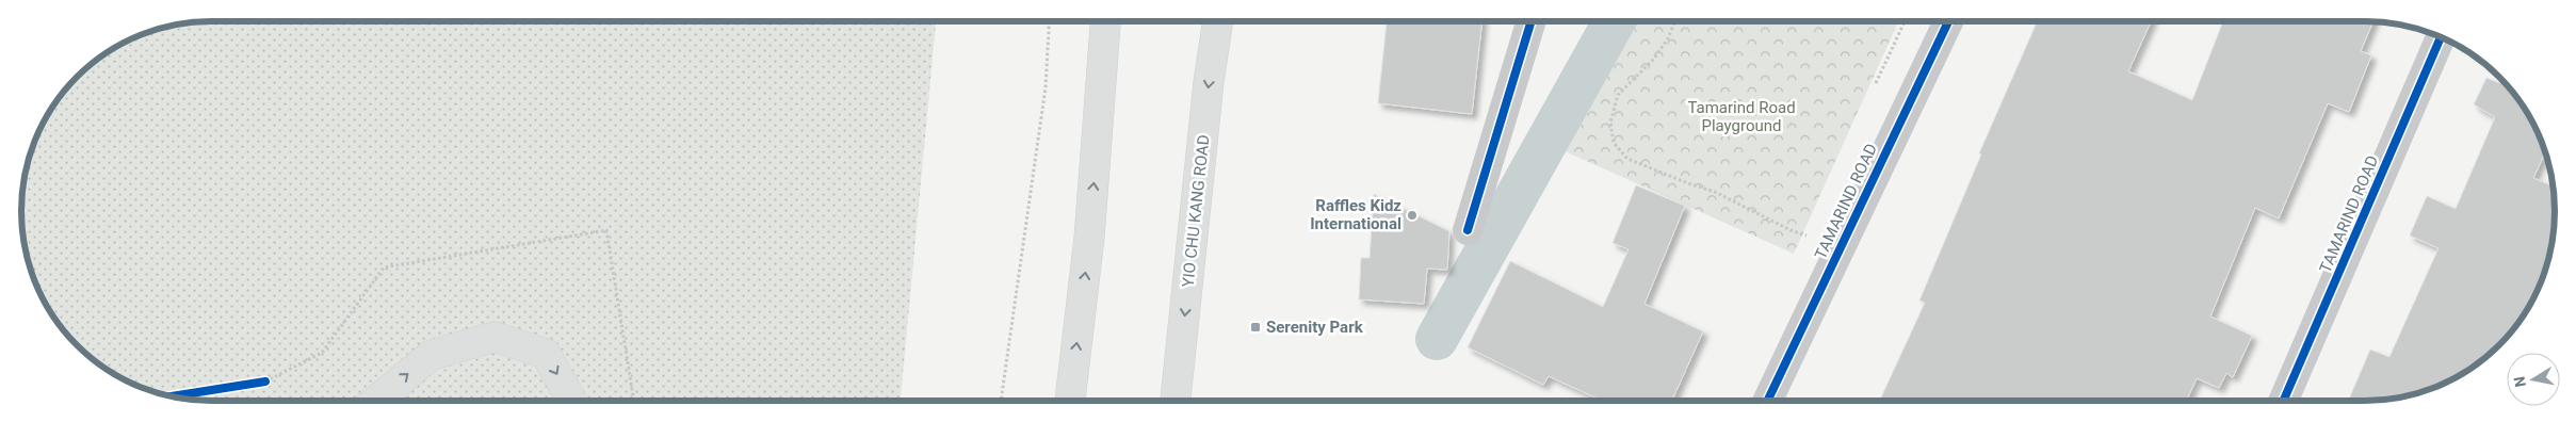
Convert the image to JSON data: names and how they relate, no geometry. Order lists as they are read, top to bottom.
{
  "streets": {
    "main road": ["YIO CHU KANG ROAD"],
    "street": ["TAMARIND ROAD"]
  },
  "parks": ["Tamarind Road Playground"],
  "places": {
    "other": ["Raffles Kidz International"],
    "transit": ["Serenity Park"]
  },
  "north": "left"
}
